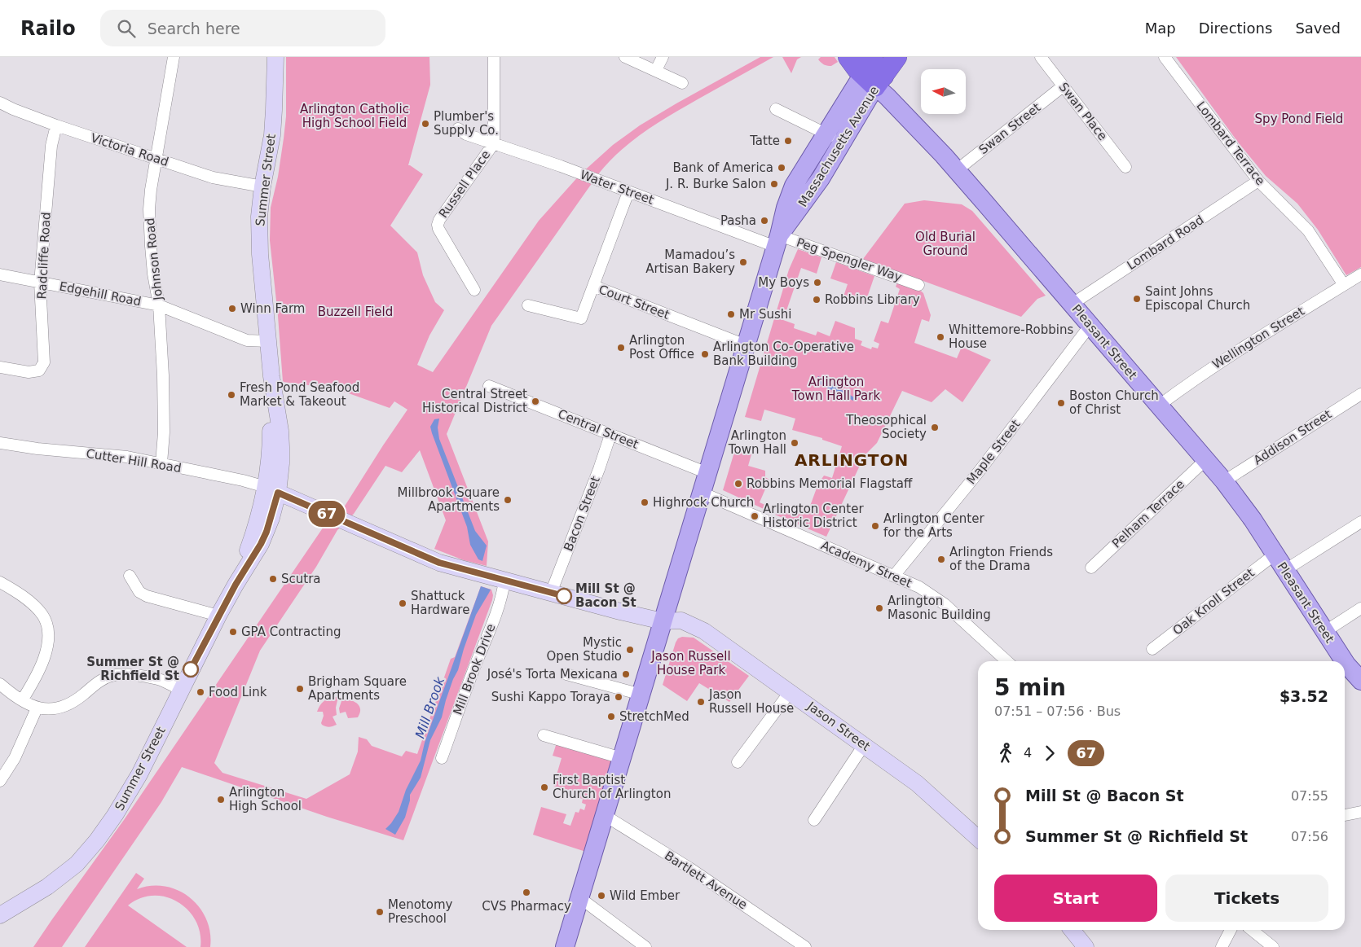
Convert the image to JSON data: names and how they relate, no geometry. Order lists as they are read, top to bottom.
{
  "streets": {
    "highway": ["Massachusetts Avenue"],
    "main road": ["Summer Street", "Pleasant Street", "Jason Street"],
    "street": [
      "Swan Place",
      "Swan Street",
      "Lombard Terrace",
      "Victoria Road",
      "Russell Place",
      "Water Street",
      "Lombard Road",
      "Radcliffe Road",
      "Johnson Road",
      "Peg Spengler Way",
      "Edgehill Road",
      "Court Street",
      "Wellington Street",
      "Central Street",
      "Addison Street",
      "Maple Street",
      "Cutter Hill Road",
      "Bacon Street",
      "Pelham Terrace",
      "Academy Street",
      "Oak Knoll Street",
      "Mill Brook Drive",
      "Bartlett Avenue"
    ]
  },
  "crossings": [
    ["Swan Place", "Swan Street"],
    ["Swan Street", "Pleasant Street"],
    ["Lombard Terrace", "Lombard Road"],
    ["Lombard Terrace", "Wellington Street"],
    ["Massachusetts Avenue", "Water Street"],
    ["Massachusetts Avenue", "Peg Spengler Way"],
    ["Massachusetts Avenue", "Court Street"],
    ["Massachusetts Avenue", "Pleasant Street"],
    ["Massachusetts Avenue", "Central Street"],
    ["Massachusetts Avenue", "Academy Street"],
    ["Massachusetts Avenue", "Jason Street"],
    ["Massachusetts Avenue", "Bartlett Avenue"],
    ["Victoria Road", "Summer Street"],
    ["Victoria Road", "Radcliffe Road"],
    ["Victoria Road", "Johnson Road"],
    ["Summer Street", "Edgehill Road"],
    ["Summer Street", "Cutter Hill Road"],
    ["Summer Street", "Jason Street"],
    ["Russell Place", "Water Street"],
    ["Water Street", "Peg Spengler Way"],
    ["Water Street", "Court Street"],
    ["Lombard Road", "Pleasant Street"],
    ["Radcliffe Road", "Edgehill Road"],
    ["Johnson Road", "Edgehill Road"],
    ["Johnson Road", "Cutter Hill Road"],
    ["Wellington Street", "Pleasant Street"],
    ["Pleasant Street", "Addison Street"],
    ["Pleasant Street", "Maple Street"],
    ["Pleasant Street", "Pelham Terrace"],
    ["Pleasant Street", "Oak Knoll Street"],
    ["Central Street", "Bacon Street"],
    ["Maple Street", "Academy Street"],
    ["Cutter Hill Road", "Jason Street"],
    ["Bacon Street", "Jason Street"],
    ["Mill Brook Drive", "Jason Street"]
  ],
  "districts": ["ARLINGTON"],
  "water": ["Mill Brook"],
  "parks": [
    "Arlington Catholic High School Field",
    "Spy Pond Field",
    "Old Burial Ground",
    "Buzzell Field",
    "Arlington Town Hall Park",
    "Jason Russell House Park"
  ],
  "places": [
    "Plumber's Supply Co.",
    "Tatte",
    "Bank of America",
    "J. R. Burke Salon",
    "Pasha",
    "Mamadou’s Artisan Bakery",
    "My Boys",
    "Saint Johns Episcopal Church",
    "Robbins Library",
    "Winn Farm",
    "Mr Sushi",
    "Whittemore-Robbins House",
    "Arlington Post Office",
    "Arlington Co-Operative Bank Building",
    "Fresh Pond Seafood Market & Takeout",
    "Central Street Historical District",
    "Boston Church of Christ",
    "Theosophical Society",
    "Arlington Town Hall",
    "Robbins Memorial Flagstaff",
    "Millbrook Square Apartments",
    "Highrock Church",
    "Arlington Center Historic District",
    "Arlington Center for the Arts",
    "Arlington Friends of the Drama",
    "Scutra",
    "Mill St @ Bacon St",
    "Shattuck Hardware",
    "Arlington Masonic Building",
    "GPA Contracting",
    "Mystic Open Studio",
    "Summer St @ Richfield St",
    "José's Torta Mexicana",
    "Brigham Square Apartments",
    "Food Link",
    "Sushi Kappo Toraya",
    "Jason Russell House",
    "StretchMed",
    "First Baptist Church of Arlington",
    "Arlington High School",
    "CVS Pharmacy",
    "Wild Ember",
    "Menotomy Preschool"
  ],
  "lines": ["bus line 67"],
  "north": "left",
  "page": {
    "header": "Railo",
    "search": "Search here",
    "nav": ["Map", "Directions", "Saved"],
    "on_map": "67",
    "heading": ["5 min", "07:51 – 07:56 · Bus", "$3.52"],
    "legs": ["4", "67"],
    "list": [
      {
        "name": "Mill St @ Bacon St",
        "value": "07:55"
      },
      {
        "name": "Summer St @ Richfield St",
        "value": "07:56"
      }
    ],
    "buttons": ["Start", "Tickets"]
  }
}
